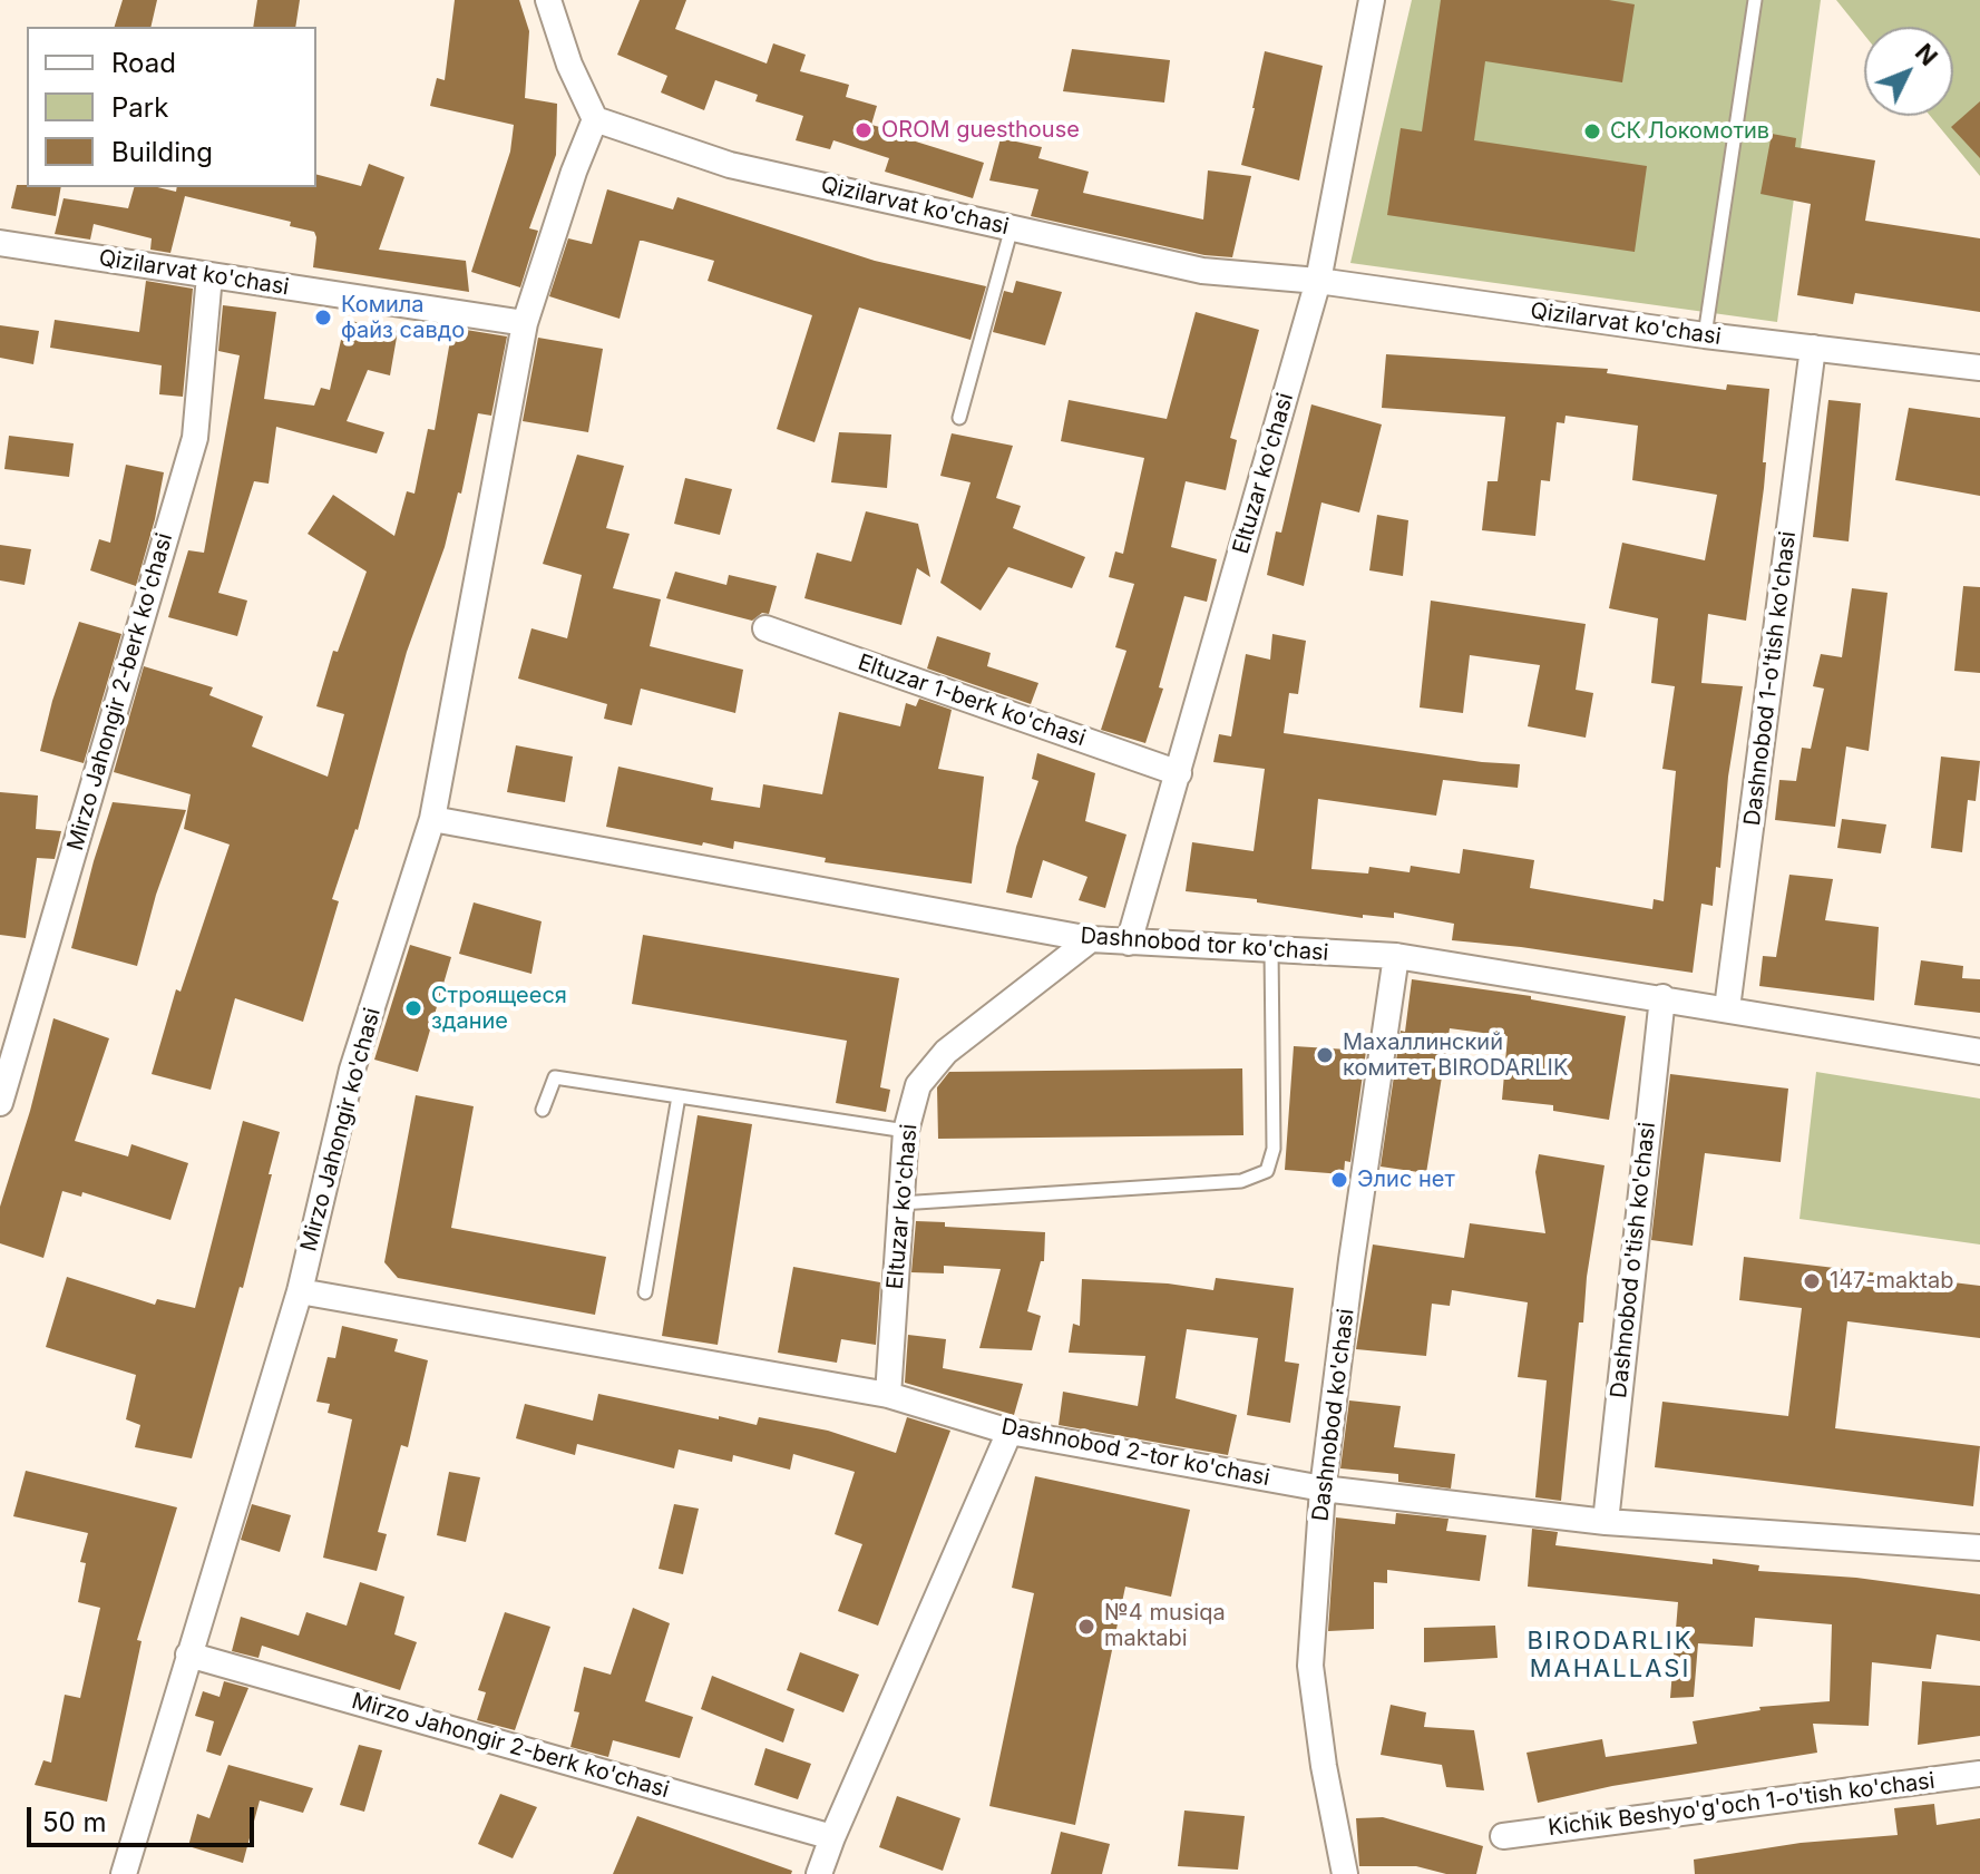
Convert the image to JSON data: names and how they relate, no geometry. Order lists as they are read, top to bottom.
{
  "streets": {
    "street": [
      "Qizilarvat ko'chasi",
      "Eltuzar ko'chasi",
      "Dashnobod 1-o'tish ko'chasi",
      "Mirzo Jahongir 2-berk ko'chasi",
      "Eltuzar 1-berk ko'chasi",
      "Dashnobod tor ko'chasi",
      "Mirzo Jahongir ko'chasi",
      "Dashnobod o'tish ko'chasi",
      "Dashnobod ko'chasi",
      "Dashnobod 2-tor ko'chasi",
      "Kichik Beshyo'g'och 1-o'tish ko'chasi"
    ]
  },
  "crossings": [
    ["Qizilarvat ko'chasi", "Eltuzar ko'chasi"],
    ["Qizilarvat ko'chasi", "Dashnobod 1-o'tish ko'chasi"],
    ["Qizilarvat ko'chasi", "Mirzo Jahongir 2-berk ko'chasi"],
    ["Qizilarvat ko'chasi", "Mirzo Jahongir ko'chasi"],
    ["Eltuzar ko'chasi", "Eltuzar 1-berk ko'chasi"],
    ["Eltuzar ko'chasi", "Dashnobod tor ko'chasi"],
    ["Eltuzar ko'chasi", "Dashnobod 2-tor ko'chasi"],
    ["Dashnobod 1-o'tish ko'chasi", "Dashnobod tor ko'chasi"],
    ["Mirzo Jahongir 2-berk ko'chasi", "Mirzo Jahongir ko'chasi"],
    ["Dashnobod tor ko'chasi", "Mirzo Jahongir ko'chasi"],
    ["Dashnobod tor ko'chasi", "Dashnobod o'tish ko'chasi"],
    ["Dashnobod tor ko'chasi", "Dashnobod ko'chasi"],
    ["Mirzo Jahongir ko'chasi", "Dashnobod 2-tor ko'chasi"],
    ["Dashnobod o'tish ko'chasi", "Dashnobod 2-tor ko'chasi"],
    ["Dashnobod ko'chasi", "Dashnobod 2-tor ko'chasi"]
  ],
  "districts": ["BIRODARLIK MAHALLASI"],
  "places": [
    "OROM guesthouse",
    "СК Локомотив",
    "Комила файз савдо",
    "Строящееся здание",
    "Махаллинский комитет BIRODARLIK",
    "Элис нет",
    "147-maktab",
    "№4 musiqa maktabi"
  ],
  "legend": ["Road", "Park", "Building"],
  "scale_bar": "50 m",
  "north": "top right"
}
